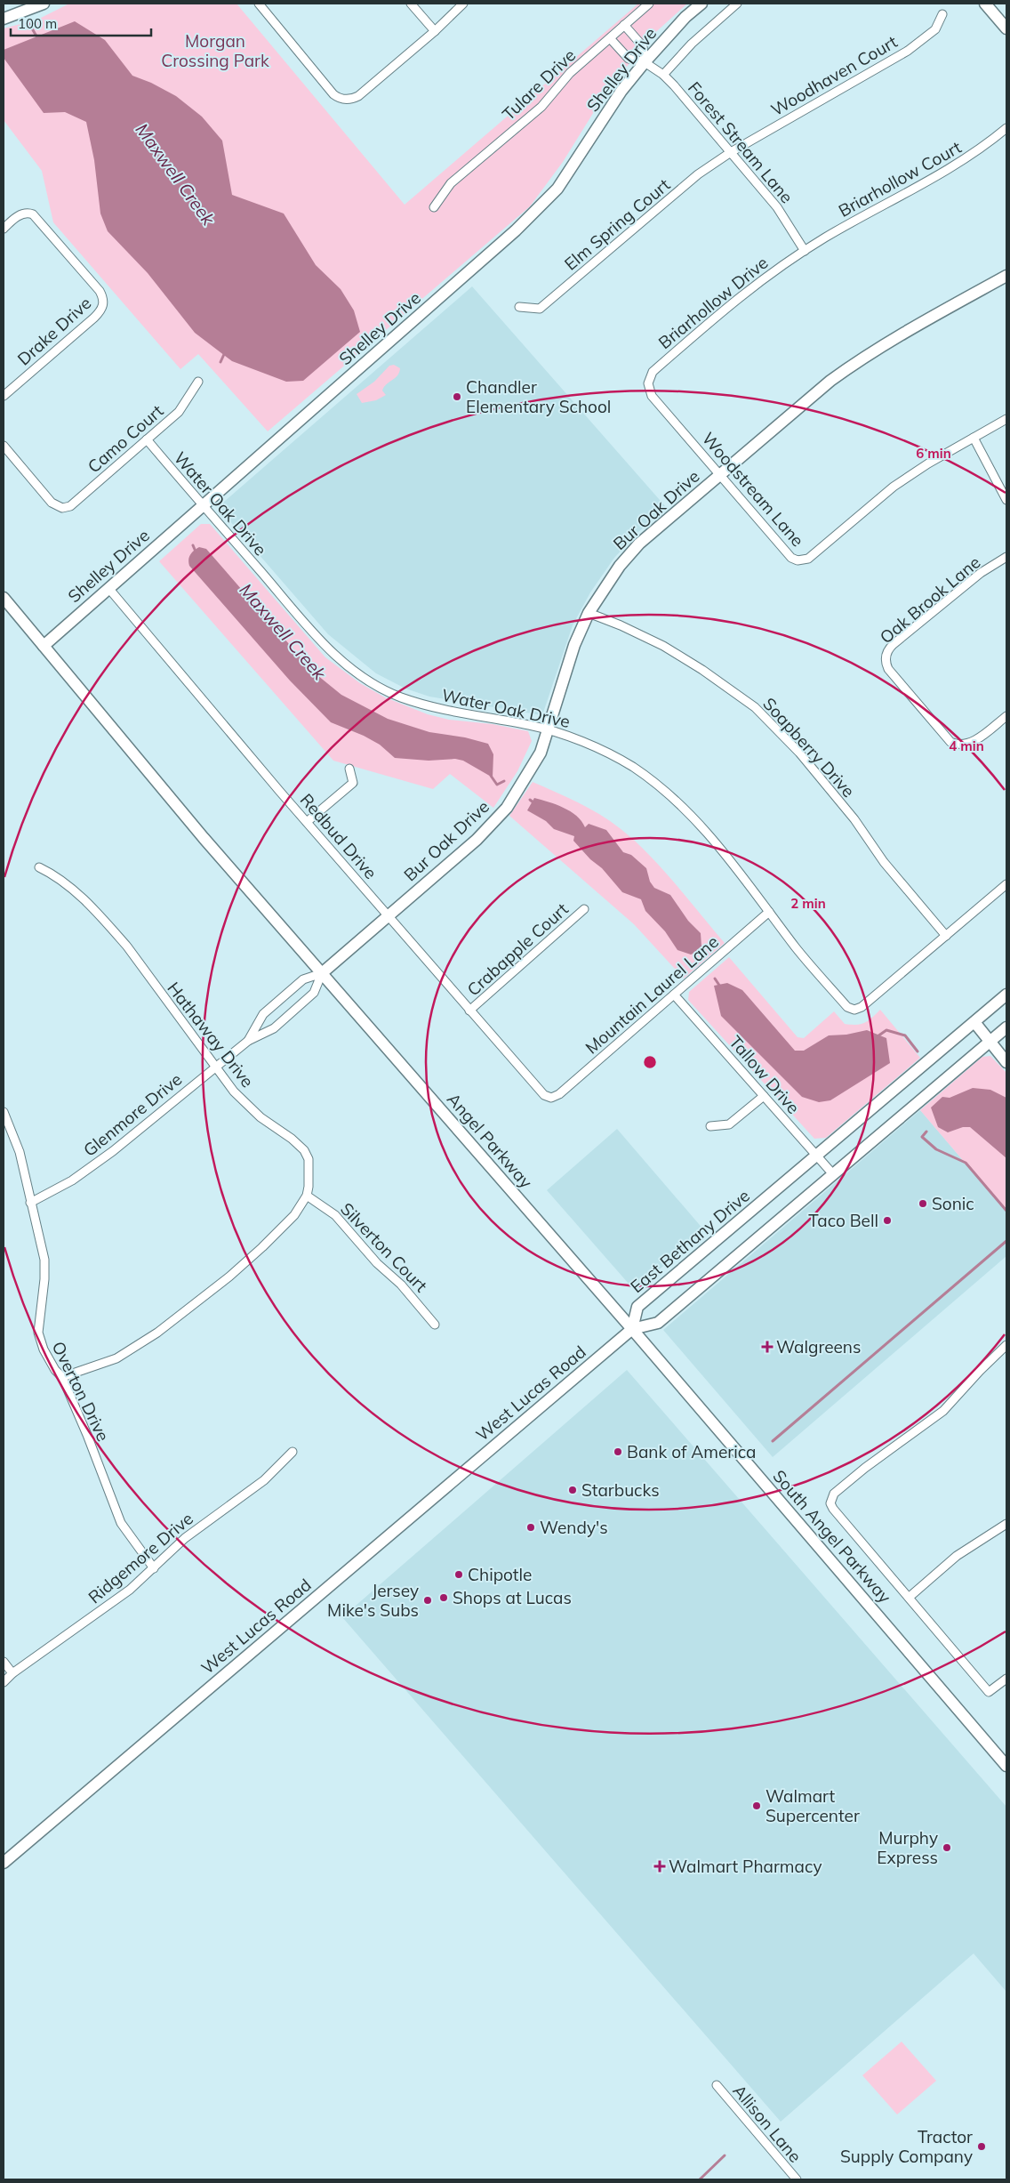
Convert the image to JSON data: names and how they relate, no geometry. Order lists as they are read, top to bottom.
{
  "streets": {
    "main road": [
      "Shelley Drive",
      "Bur Oak Drive",
      "Angel Parkway",
      "East Bethany Drive",
      "West Lucas Road",
      "South Angel Parkway"
    ],
    "street": [
      "Woodhaven Court",
      "Tulare Drive",
      "Forest Stream Lane",
      "Briarhollow Court",
      "Elm Spring Court",
      "Briarhollow Drive",
      "Drake Drive",
      "Camo Court",
      "Woodstream Lane",
      "Water Oak Drive",
      "Oak Brook Lane",
      "Soapberry Drive",
      "Redbud Drive",
      "Crabapple Court",
      "Mountain Laurel Lane",
      "Hathaway Drive",
      "Tallow Drive",
      "Glenmore Drive",
      "Silverton Court",
      "Overton Drive",
      "Ridgemore Drive",
      "Allison Lane"
    ]
  },
  "crossings": [
    ["Shelley Drive", "Forest Stream Lane"],
    ["Shelley Drive", "Water Oak Drive"],
    ["Shelley Drive", "Redbud Drive"],
    ["Shelley Drive", "Angel Parkway"],
    ["Woodhaven Court", "Forest Stream Lane"],
    ["Woodhaven Court", "Elm Spring Court"],
    ["Tulare Drive", "Forest Stream Lane"],
    ["Forest Stream Lane", "Briarhollow Court"],
    ["Forest Stream Lane", "Elm Spring Court"],
    ["Forest Stream Lane", "Briarhollow Drive"],
    ["Briarhollow Court", "Briarhollow Drive"],
    ["Briarhollow Drive", "Woodstream Lane"],
    ["Camo Court", "Water Oak Drive"],
    ["Woodstream Lane", "Bur Oak Drive"],
    ["Water Oak Drive", "Bur Oak Drive"],
    ["Water Oak Drive", "Soapberry Drive"],
    ["Water Oak Drive", "Mountain Laurel Lane"],
    ["Bur Oak Drive", "Soapberry Drive"],
    ["Bur Oak Drive", "Redbud Drive"],
    ["Bur Oak Drive", "Glenmore Drive"],
    ["Bur Oak Drive", "Angel Parkway"],
    ["Redbud Drive", "Crabapple Court"],
    ["Redbud Drive", "Mountain Laurel Lane"],
    ["Mountain Laurel Lane", "Tallow Drive"],
    ["Hathaway Drive", "Glenmore Drive"],
    ["Hathaway Drive", "Silverton Court"],
    ["Hathaway Drive", "Overton Drive"],
    ["Tallow Drive", "East Bethany Drive"],
    ["Glenmore Drive", "Angel Parkway"],
    ["Glenmore Drive", "Overton Drive"],
    ["Angel Parkway", "East Bethany Drive"],
    ["Angel Parkway", "West Lucas Road"],
    ["Angel Parkway", "South Angel Parkway"],
    ["East Bethany Drive", "West Lucas Road"],
    ["East Bethany Drive", "South Angel Parkway"],
    ["Overton Drive", "Ridgemore Drive"],
    ["West Lucas Road", "South Angel Parkway"]
  ],
  "water": ["Maxwell Creek"],
  "parks": ["Morgan Crossing Park"],
  "places": {
    "other": [
      "Chandler Elementary School",
      "Sonic",
      "Taco Bell",
      "Bank of America",
      "Starbucks",
      "Wendy's",
      "Chipotle",
      "Shops at Lucas",
      "Jersey Mike's Subs",
      "Walmart Supercenter",
      "Murphy Express",
      "Tractor Supply Company"
    ],
    "health": ["Walgreens", "Walmart Pharmacy"]
  },
  "scale_bar": "100 m",
  "rings": ["6 min", "4 min", "2 min"]
}
